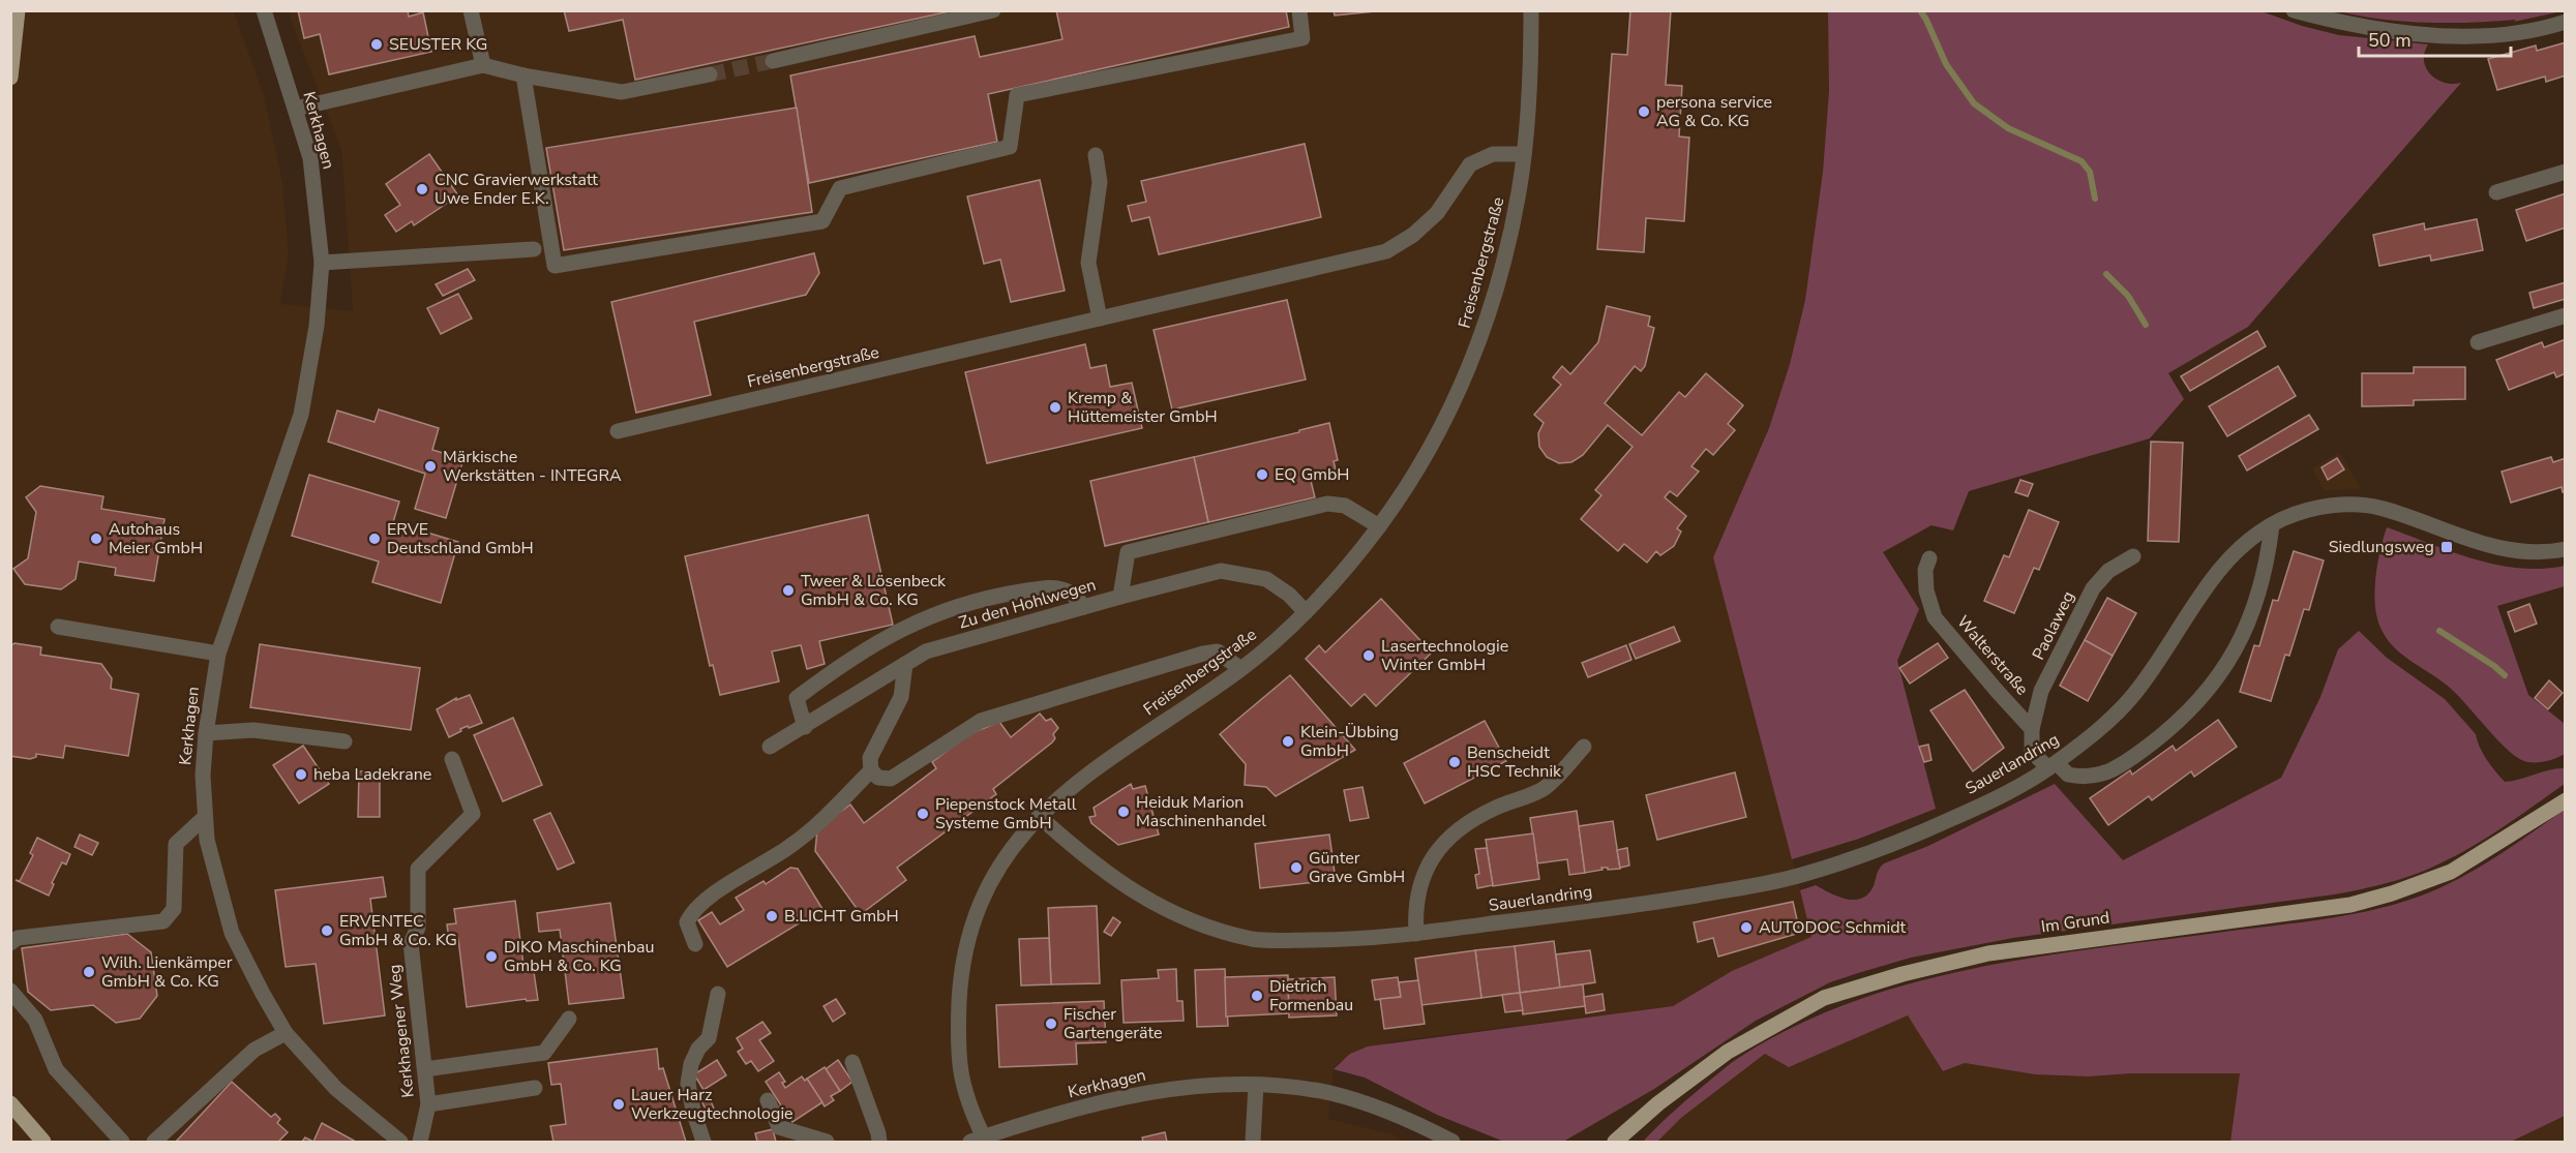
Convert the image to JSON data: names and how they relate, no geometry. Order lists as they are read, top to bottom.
{
  "streets": {
    "main road": ["Im Grund"],
    "street": [
      "Kerkhagen",
      "Freisenbergstraße",
      "Zu den Hohlwegen",
      "Paolaweg",
      "Walterstraße",
      "Sauerlandring",
      "Kerkhagener Weg"
    ]
  },
  "crossings": [
    ["Kerkhagen", "Freisenbergstraße"],
    ["Freisenbergstraße", "Zu den Hohlwegen"],
    ["Freisenbergstraße", "Sauerlandring"],
    ["Paolaweg", "Walterstraße"]
  ],
  "places": {
    "other": [
      "SEUSTER KG",
      "persona service AG & Co. KG",
      "CNC Gravierwerkstatt Uwe Ender E.K.",
      "Kremp & Hüttemeister GmbH",
      "Märkische Werkstätten - INTEGRA",
      "EQ GmbH",
      "Autohaus Meier GmbH",
      "ERVE Deutschland GmbH",
      "Tweer & Lösenbeck GmbH & Co. KG",
      "Lasertechnologie Winter GmbH",
      "Klein-Übbing GmbH",
      "Benscheidt HSC Technik",
      "heba Ladekrane",
      "Heiduk Marion Maschinenhandel",
      "Piepenstock Metall Systeme GmbH",
      "Günter Grave GmbH",
      "B.LICHT GmbH",
      "AUTODOC Schmidt",
      "ERVENTEC GmbH & Co. KG",
      "DIKO Maschinenbau GmbH & Co. KG",
      "Wilh. Lienkämper GmbH & Co. KG",
      "Dietrich Formenbau",
      "Fischer Gartengeräte",
      "Lauer Harz Werkzeugtechnologie"
    ],
    "transit": ["Siedlungsweg"]
  },
  "scale_bar": "50 m"
}
